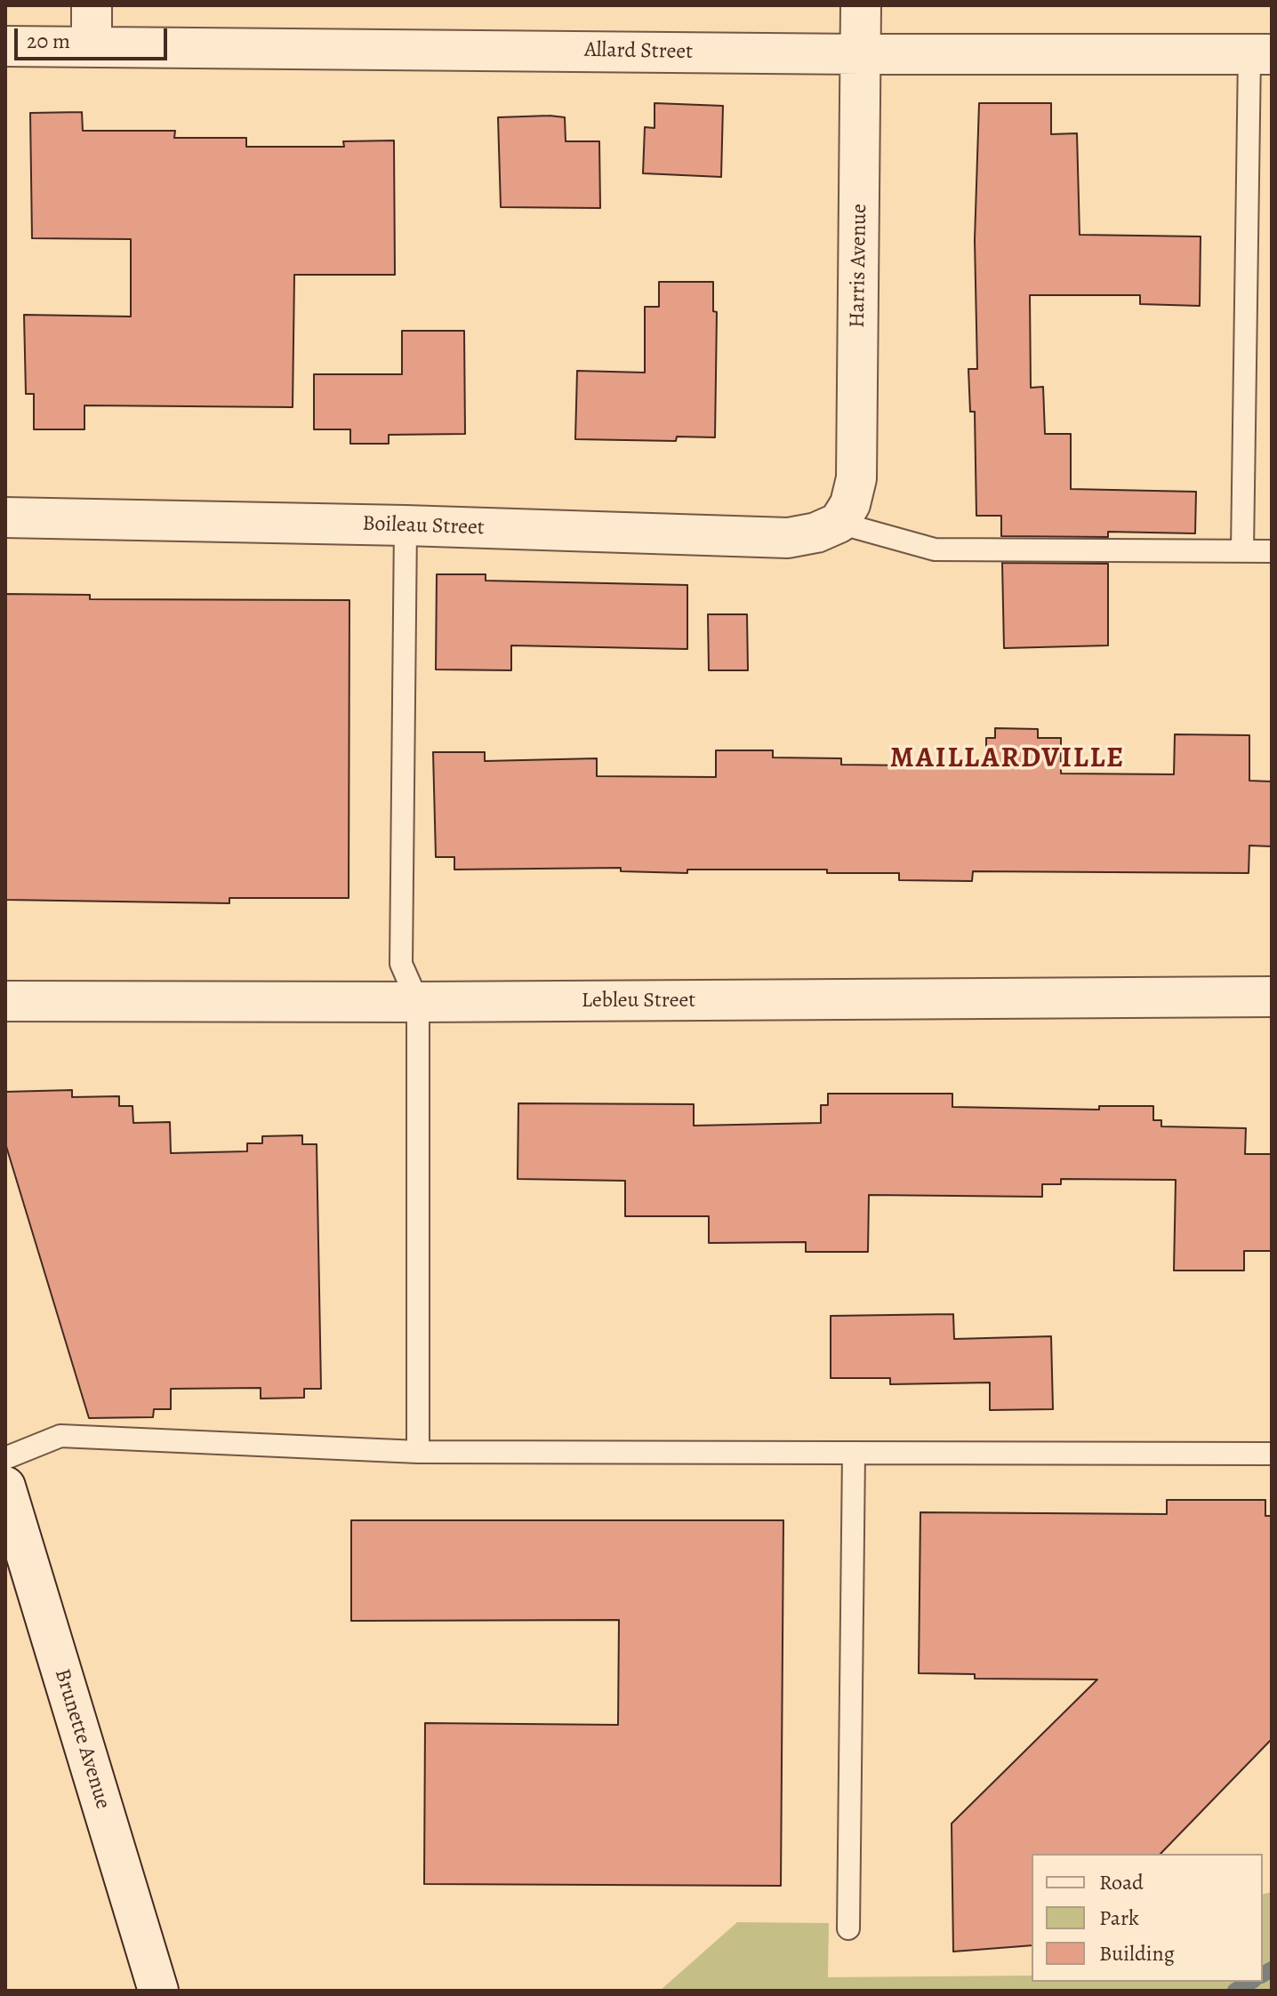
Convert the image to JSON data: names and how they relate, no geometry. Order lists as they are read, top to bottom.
{
  "streets": {
    "street": [
      "Allard Street",
      "Harris Avenue",
      "Boileau Street",
      "Lebleu Street",
      "Brunette Avenue"
    ]
  },
  "crossings": [
    ["Allard Street", "Harris Avenue"],
    ["Harris Avenue", "Boileau Street"]
  ],
  "districts": ["MAILLARDVILLE"],
  "legend": ["Road", "Park", "Building"],
  "scale_bar": "20 m"
}
